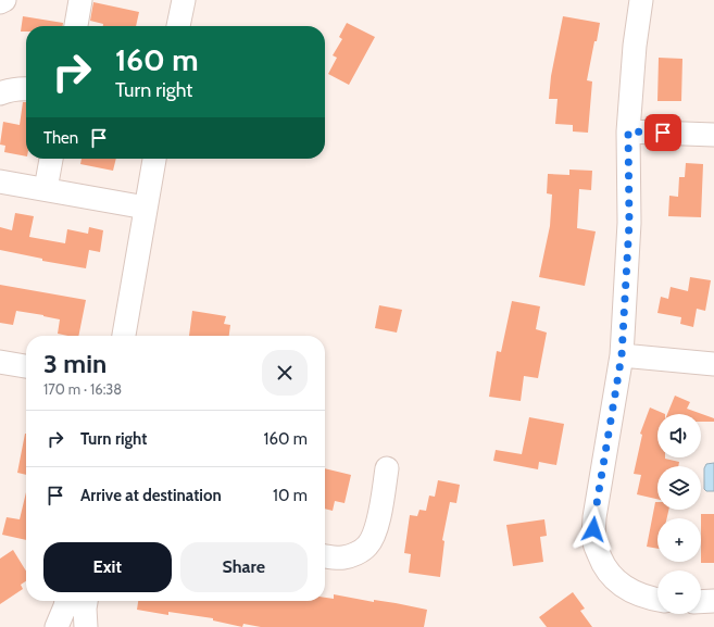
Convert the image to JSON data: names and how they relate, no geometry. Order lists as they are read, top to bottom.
{
  "page": {
    "turn": ["160 m", "Turn right"],
    "then": "Then",
    "heading": ["3 min", "170 m · 16:38"],
    "list": [
      {
        "name": "Turn right",
        "value": "160 m"
      },
      {
        "name": "Arrive at destination",
        "value": "10 m"
      }
    ],
    "map_buttons": ["+", "−"],
    "buttons": ["Exit", "Share"]
  }
}
